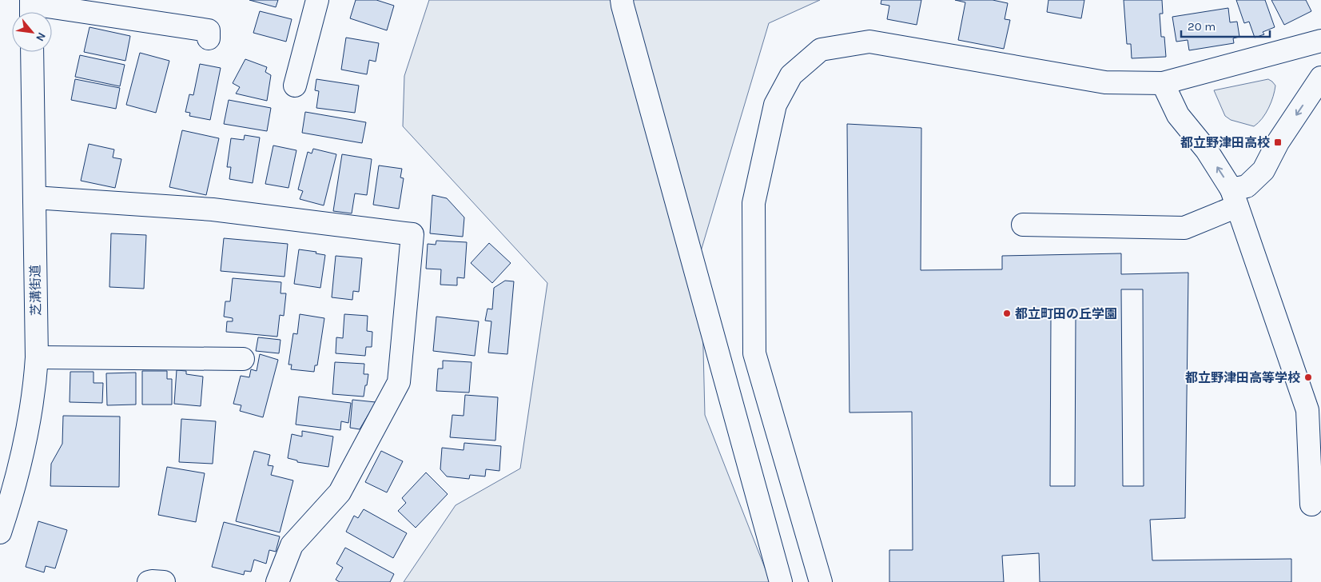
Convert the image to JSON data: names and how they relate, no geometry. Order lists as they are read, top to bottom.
{
  "streets": {
    "street": ["芝溝街道"]
  },
  "places": {
    "transit": ["都立野津田高校"],
    "other": ["都立町田の丘学園", "都立野津田高等学校"]
  },
  "scale_bar": "20 m",
  "north": "bottom right"
}
